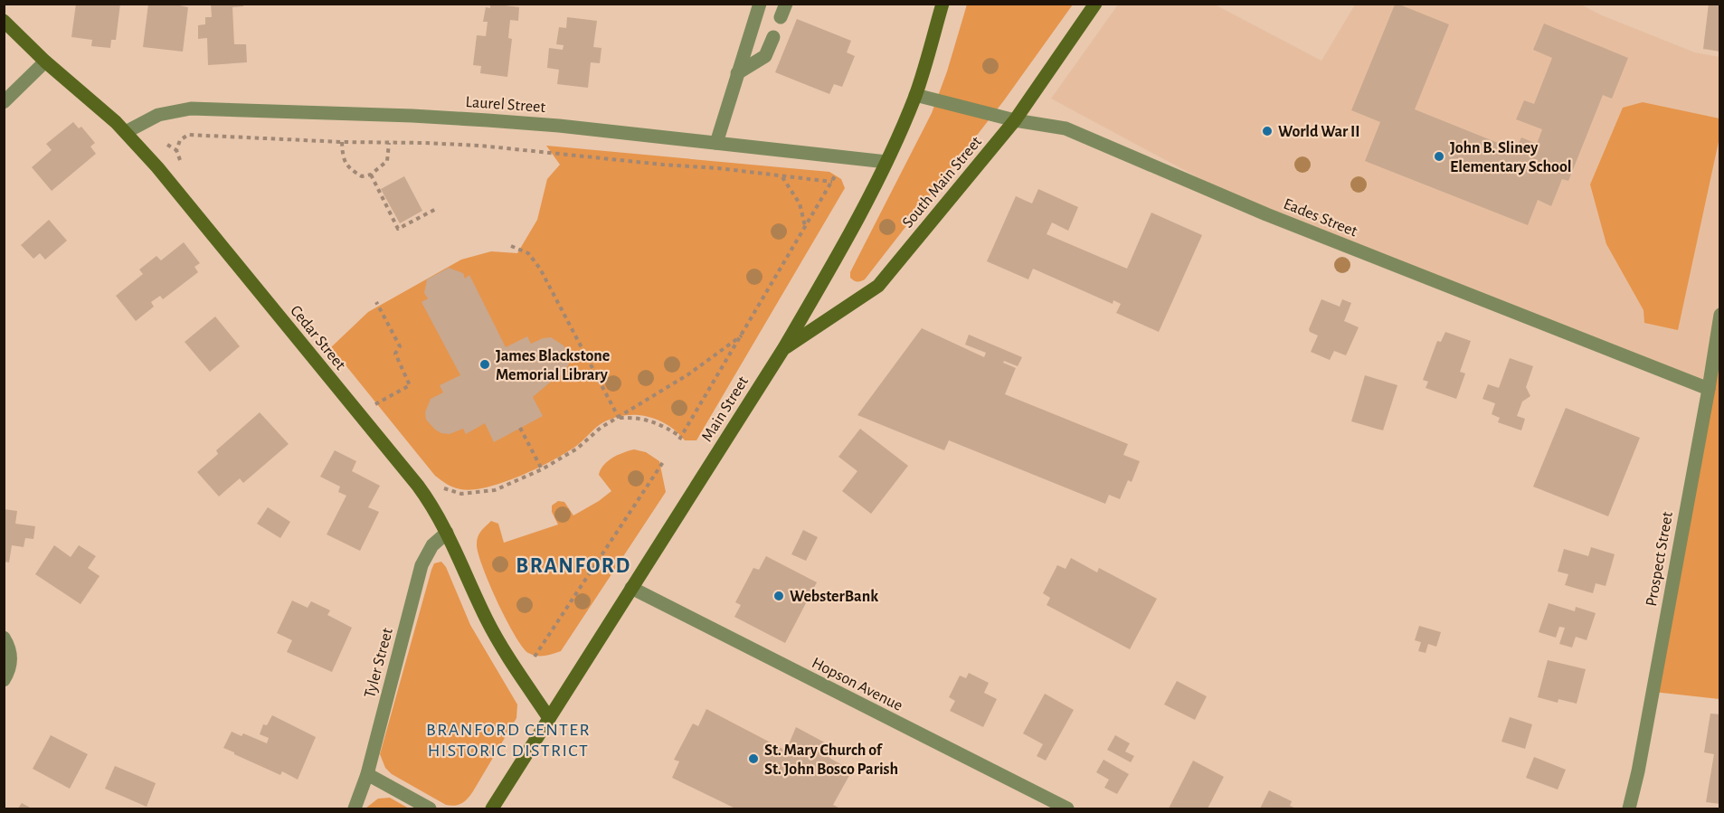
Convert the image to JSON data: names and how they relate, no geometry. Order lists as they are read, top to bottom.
{
  "streets": {
    "street": [
      "Laurel Street",
      "South Main Street",
      "Eades Street",
      "Cedar Street",
      "Main Street",
      "Prospect Street",
      "Tyler Street",
      "Hopson Avenue"
    ]
  },
  "crossings": [
    ["Laurel Street", "Cedar Street"],
    ["Laurel Street", "Main Street"],
    ["South Main Street", "Eades Street"],
    ["South Main Street", "Main Street"],
    ["Eades Street", "Main Street"],
    ["Eades Street", "Prospect Street"],
    ["Cedar Street", "Main Street"],
    ["Cedar Street", "Tyler Street"],
    ["Main Street", "Hopson Avenue"]
  ],
  "districts": ["BRANFORD", "BRANFORD CENTER HISTORIC DISTRICT"],
  "places": [
    "World War II",
    "John B. Sliney Elementary School",
    "James Blackstone Memorial Library",
    "WebsterBank",
    "St. Mary Church of St. John Bosco Parish"
  ]
}
